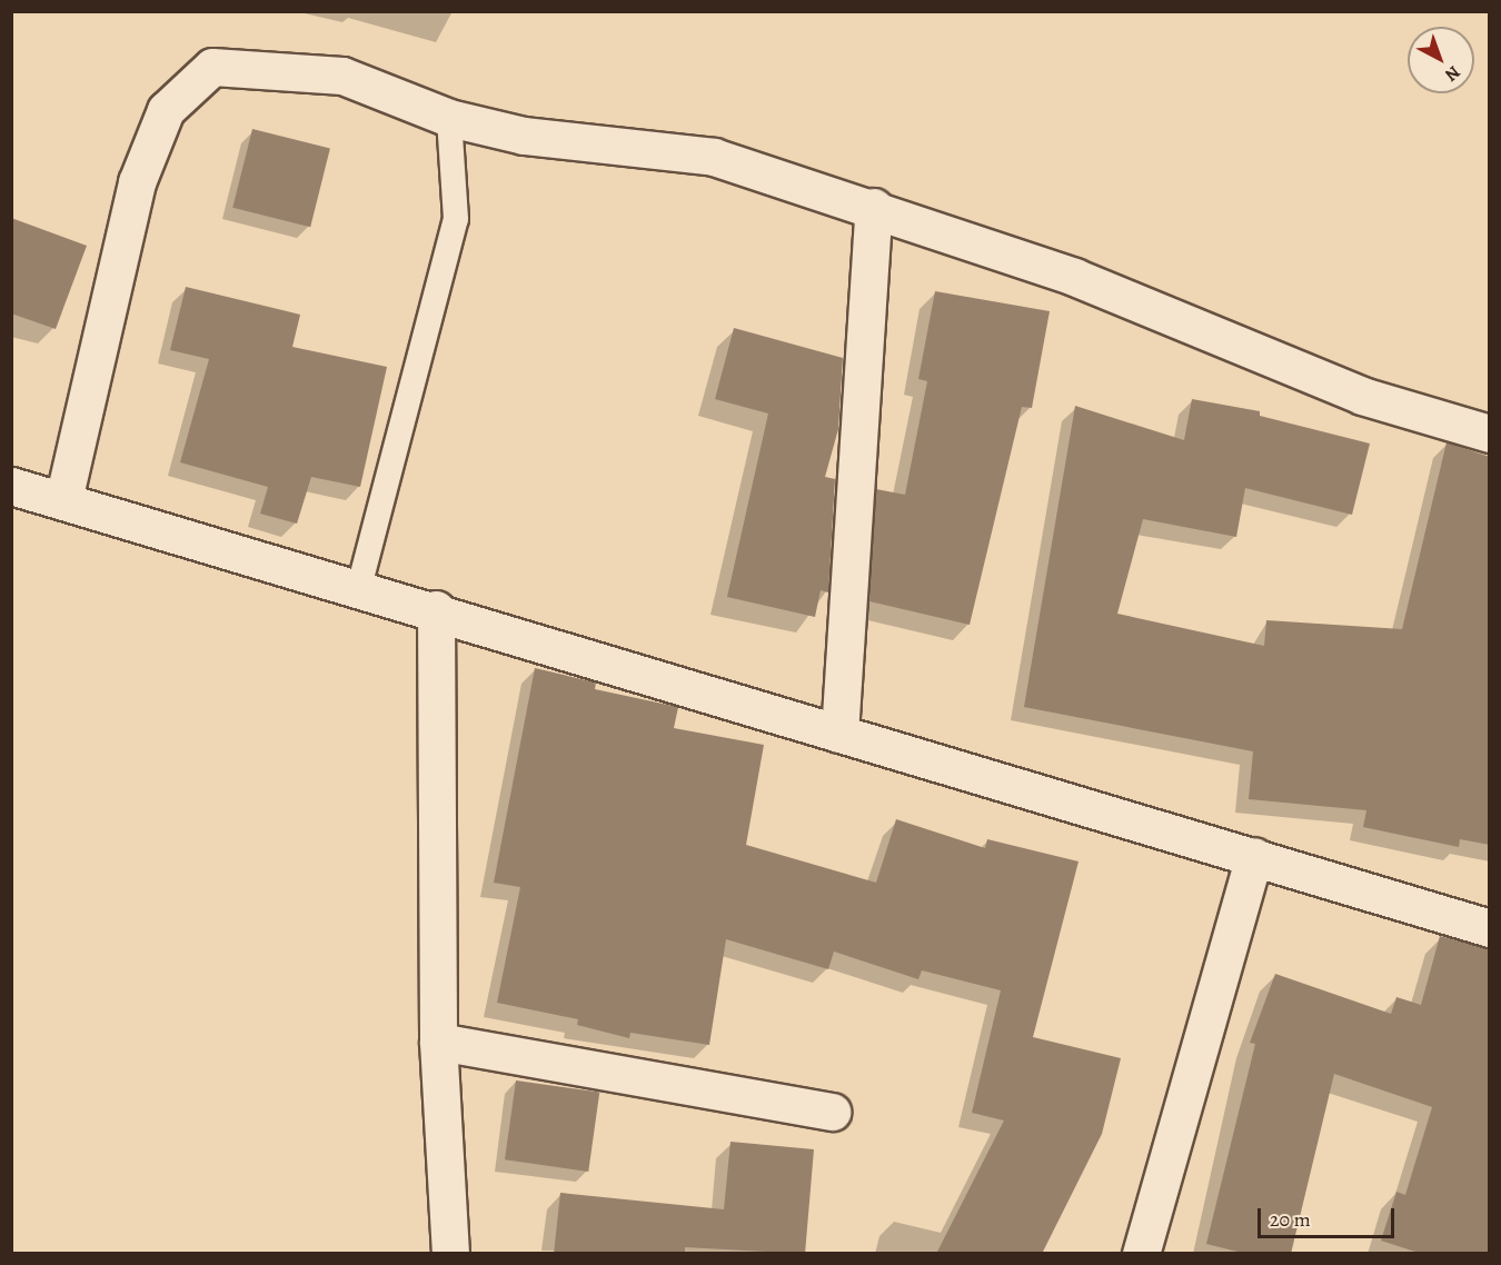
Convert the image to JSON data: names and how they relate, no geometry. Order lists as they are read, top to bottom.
{
  "scale_bar": "20 m",
  "north": "bottom right"
}
